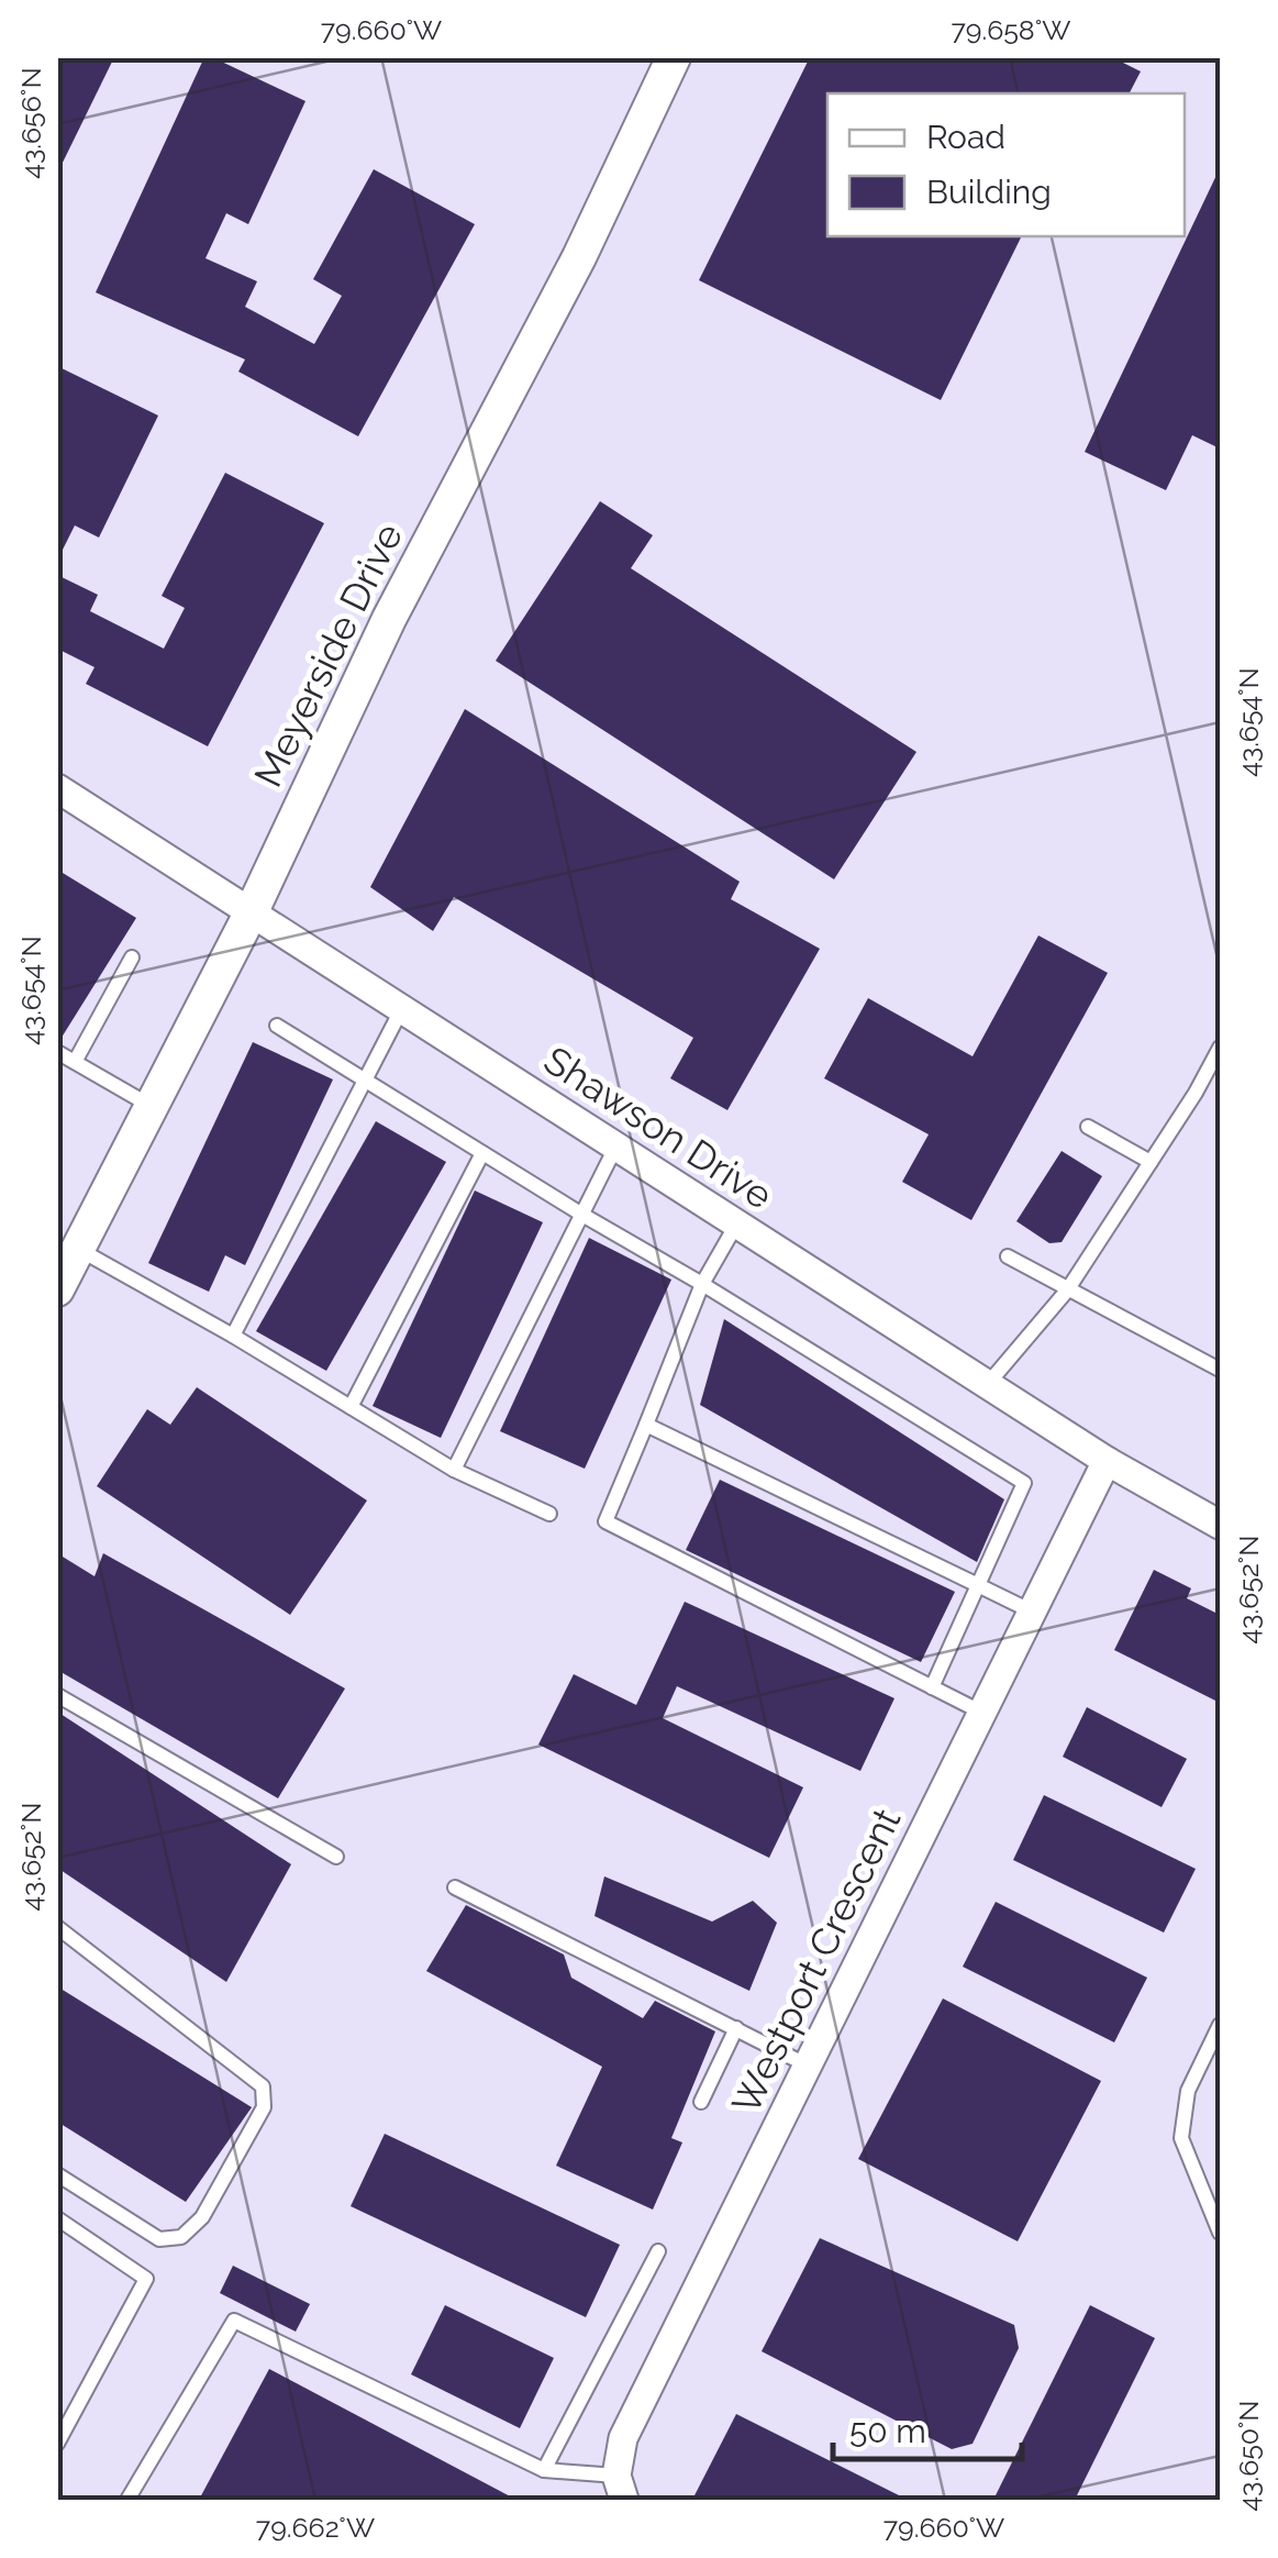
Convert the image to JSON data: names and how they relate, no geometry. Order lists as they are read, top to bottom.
{
  "streets": {
    "street": ["Meyerside Drive", "Shawson Drive", "Westport Crescent"]
  },
  "crossings": [
    ["Meyerside Drive", "Shawson Drive"],
    ["Shawson Drive", "Westport Crescent"]
  ],
  "legend": ["Road", "Building"],
  "scale_bar": "50 m",
  "coordinates": [
    "79.660°W",
    "79.658°W",
    "43.656°N",
    "43.654°N",
    "43.652°N",
    "43.650°N",
    "79.662°W"
  ]
}
